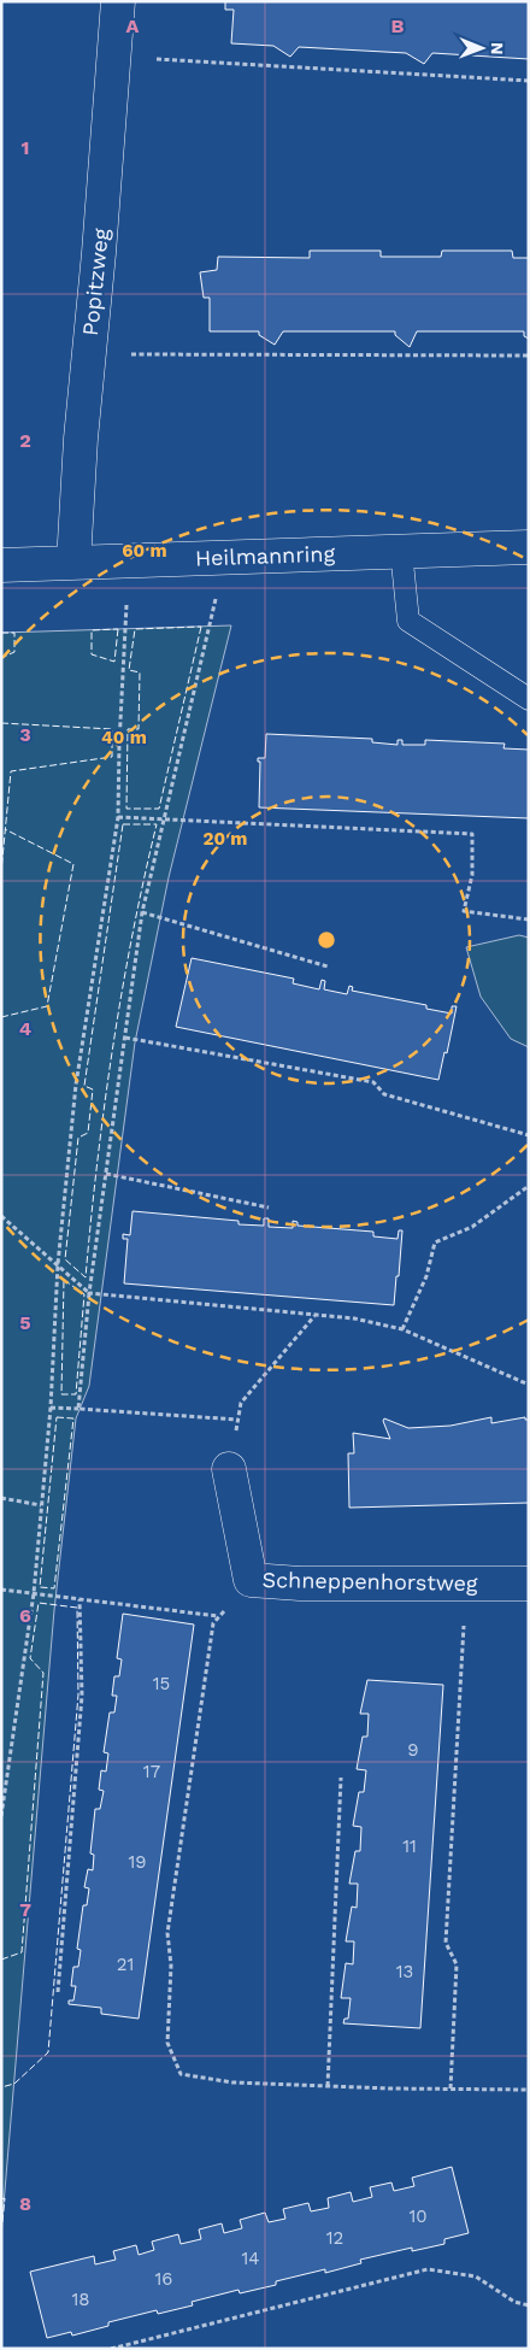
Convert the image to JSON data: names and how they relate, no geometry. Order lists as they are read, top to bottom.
{
  "streets": {
    "street": ["Popitzweg", "Heilmannring", "Schneppenhorstweg"]
  },
  "crossings": [
    ["Popitzweg", "Heilmannring"]
  ],
  "house_numbers": [
    "15",
    "9",
    "17",
    "11",
    "19",
    "21",
    "13",
    "10",
    "12",
    "14",
    "16",
    "18"
  ],
  "north": "right",
  "grid": {
    "columns": ["A", "B"],
    "rows": [
      "1",
      "2",
      "3",
      "4",
      "5",
      "6",
      "7",
      "8"
    ]
  },
  "rings": ["60 m", "40 m", "20 m"]
}
